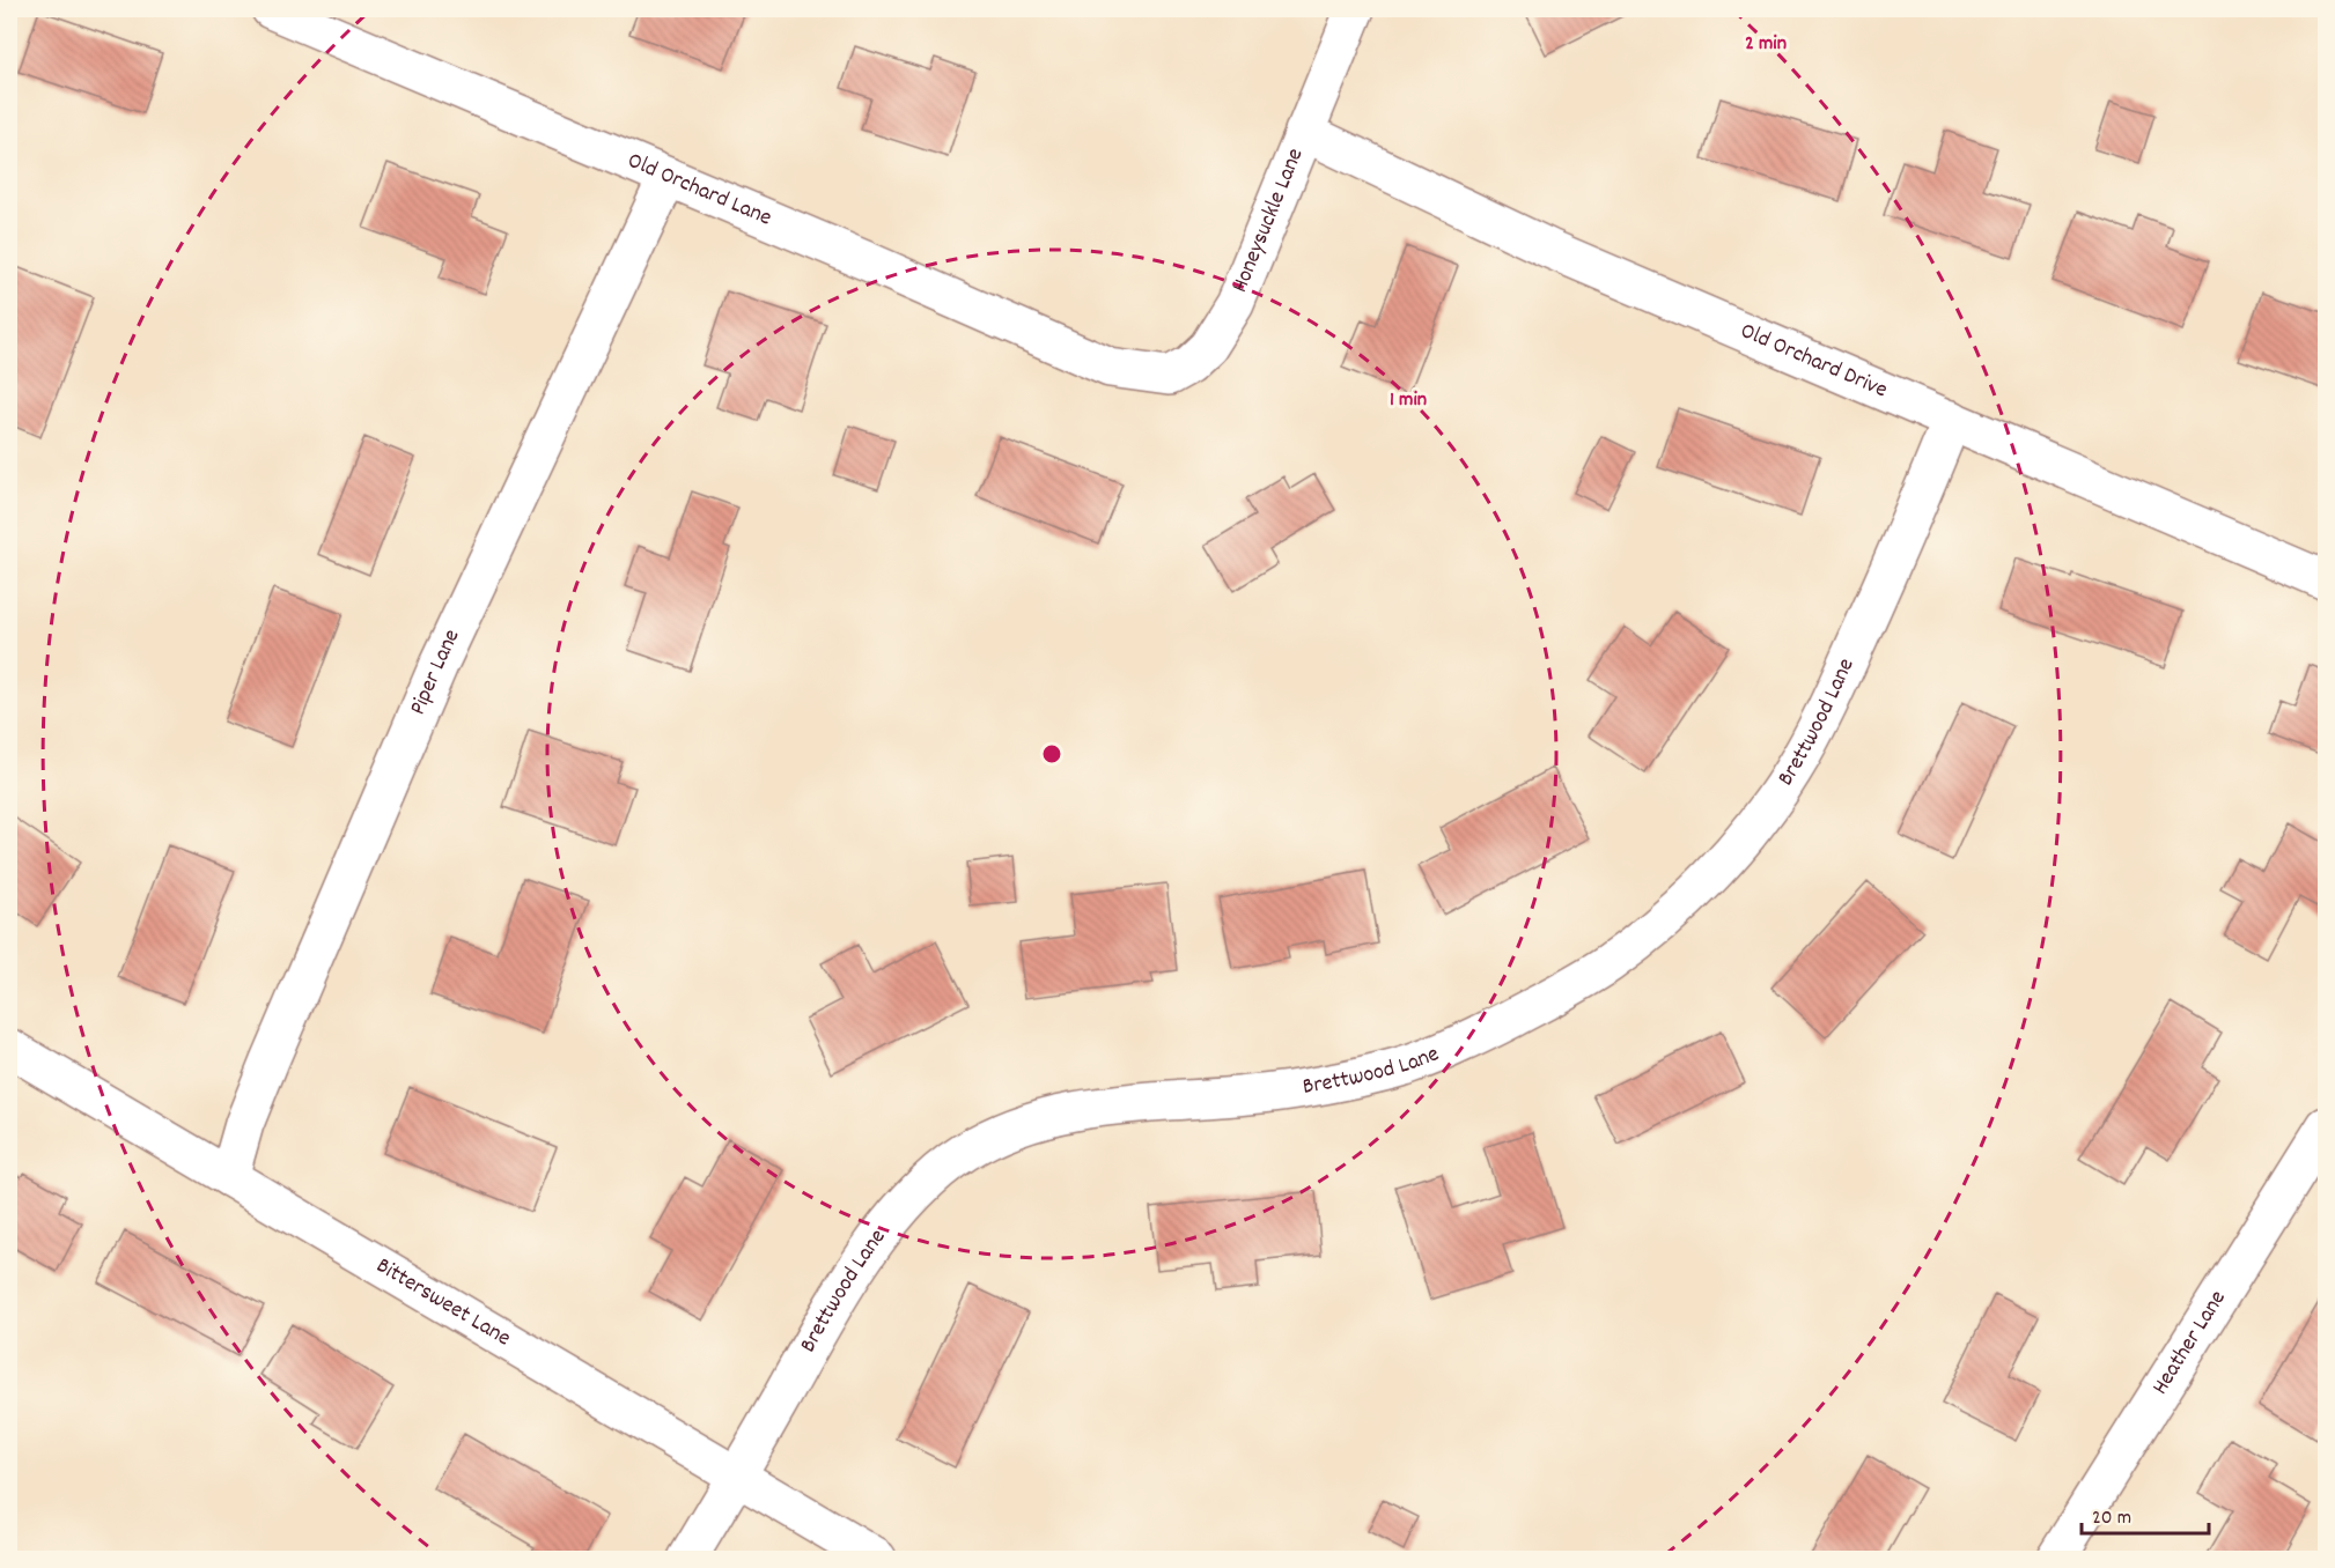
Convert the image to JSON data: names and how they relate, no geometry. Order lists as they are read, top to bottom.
{
  "streets": {
    "street": [
      "Old Orchard Lane",
      "Honeysuckle Lane",
      "Old Orchard Drive",
      "Piper Lane",
      "Brettwood Lane",
      "Bittersweet Lane",
      "Heather Lane"
    ]
  },
  "crossings": [
    ["Old Orchard Lane", "Honeysuckle Lane"],
    ["Old Orchard Lane", "Piper Lane"],
    ["Honeysuckle Lane", "Old Orchard Drive"],
    ["Old Orchard Drive", "Brettwood Lane"],
    ["Piper Lane", "Bittersweet Lane"],
    ["Brettwood Lane", "Bittersweet Lane"]
  ],
  "scale_bar": "20 m",
  "rings": ["2 min", "1 min"]
}
